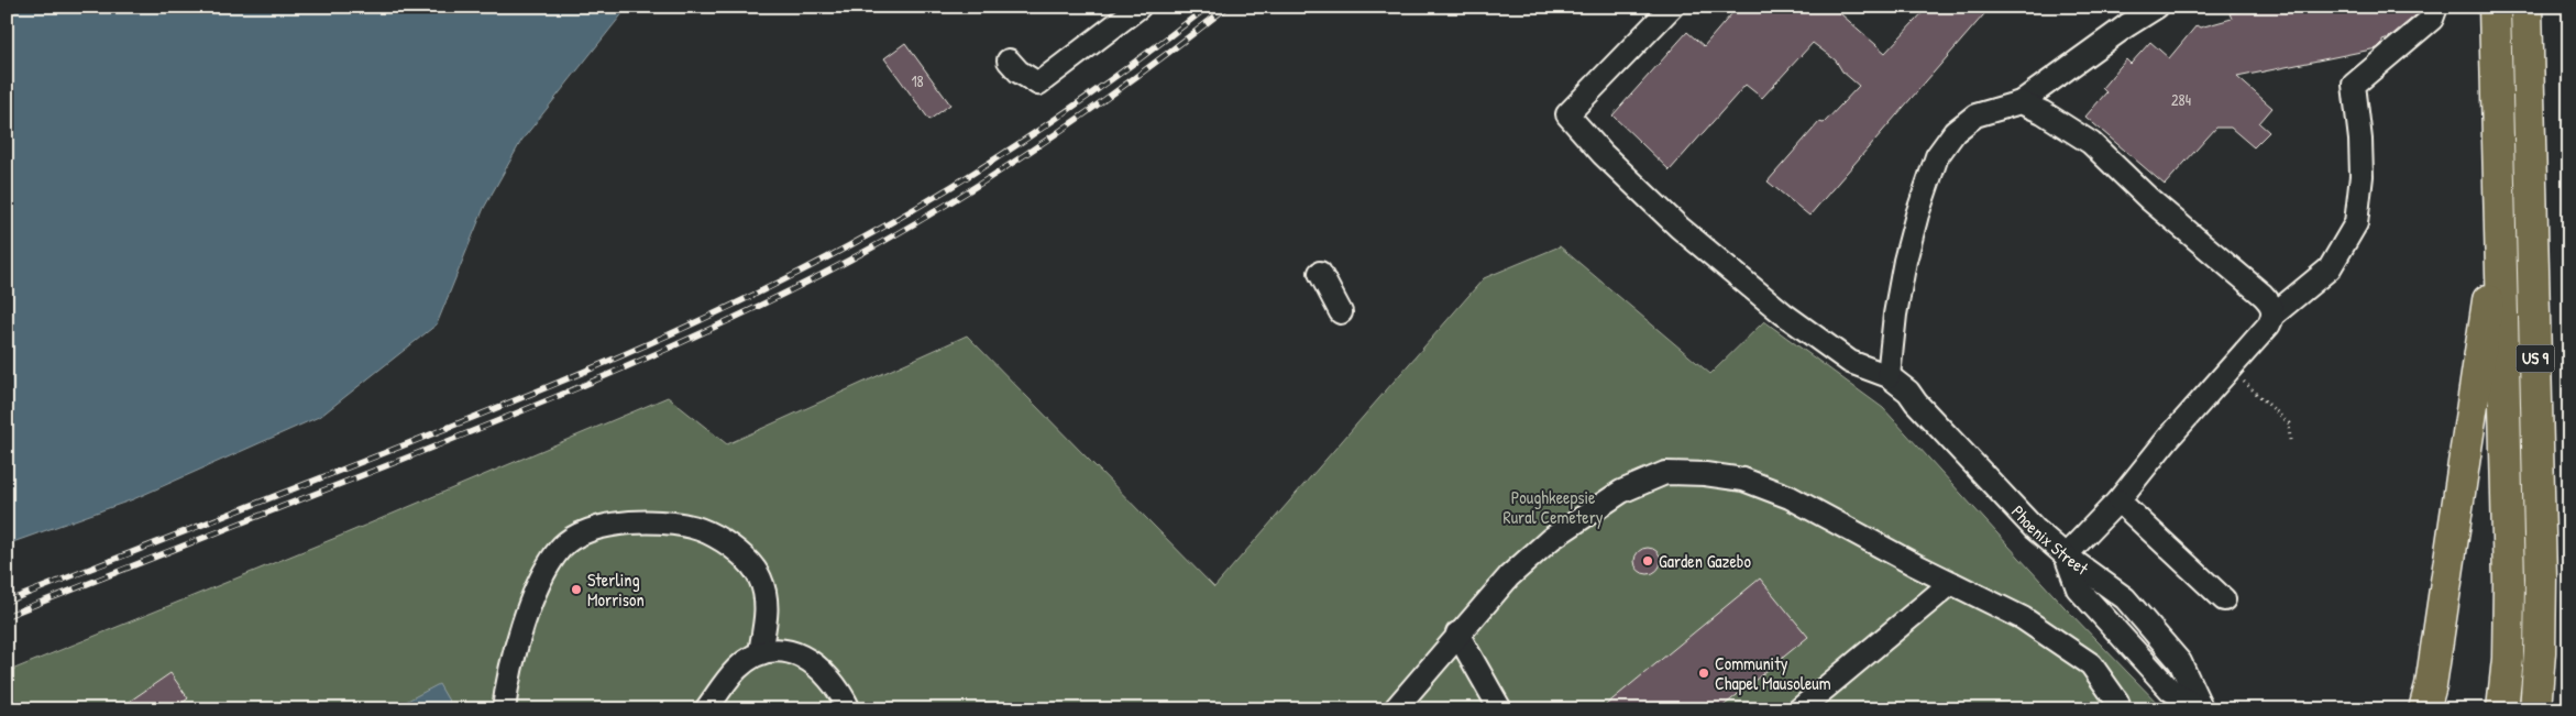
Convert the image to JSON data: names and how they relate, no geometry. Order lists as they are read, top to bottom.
{
  "streets": {
    "highway": ["US 9"],
    "street": ["Phoenix Street"]
  },
  "parks": ["Poughkeepsie Rural Cemetery"],
  "places": ["Garden Gazebo", "Sterling Morrison", "Community Chapel Mausoleum"],
  "house_numbers": ["18", "284"]
}
